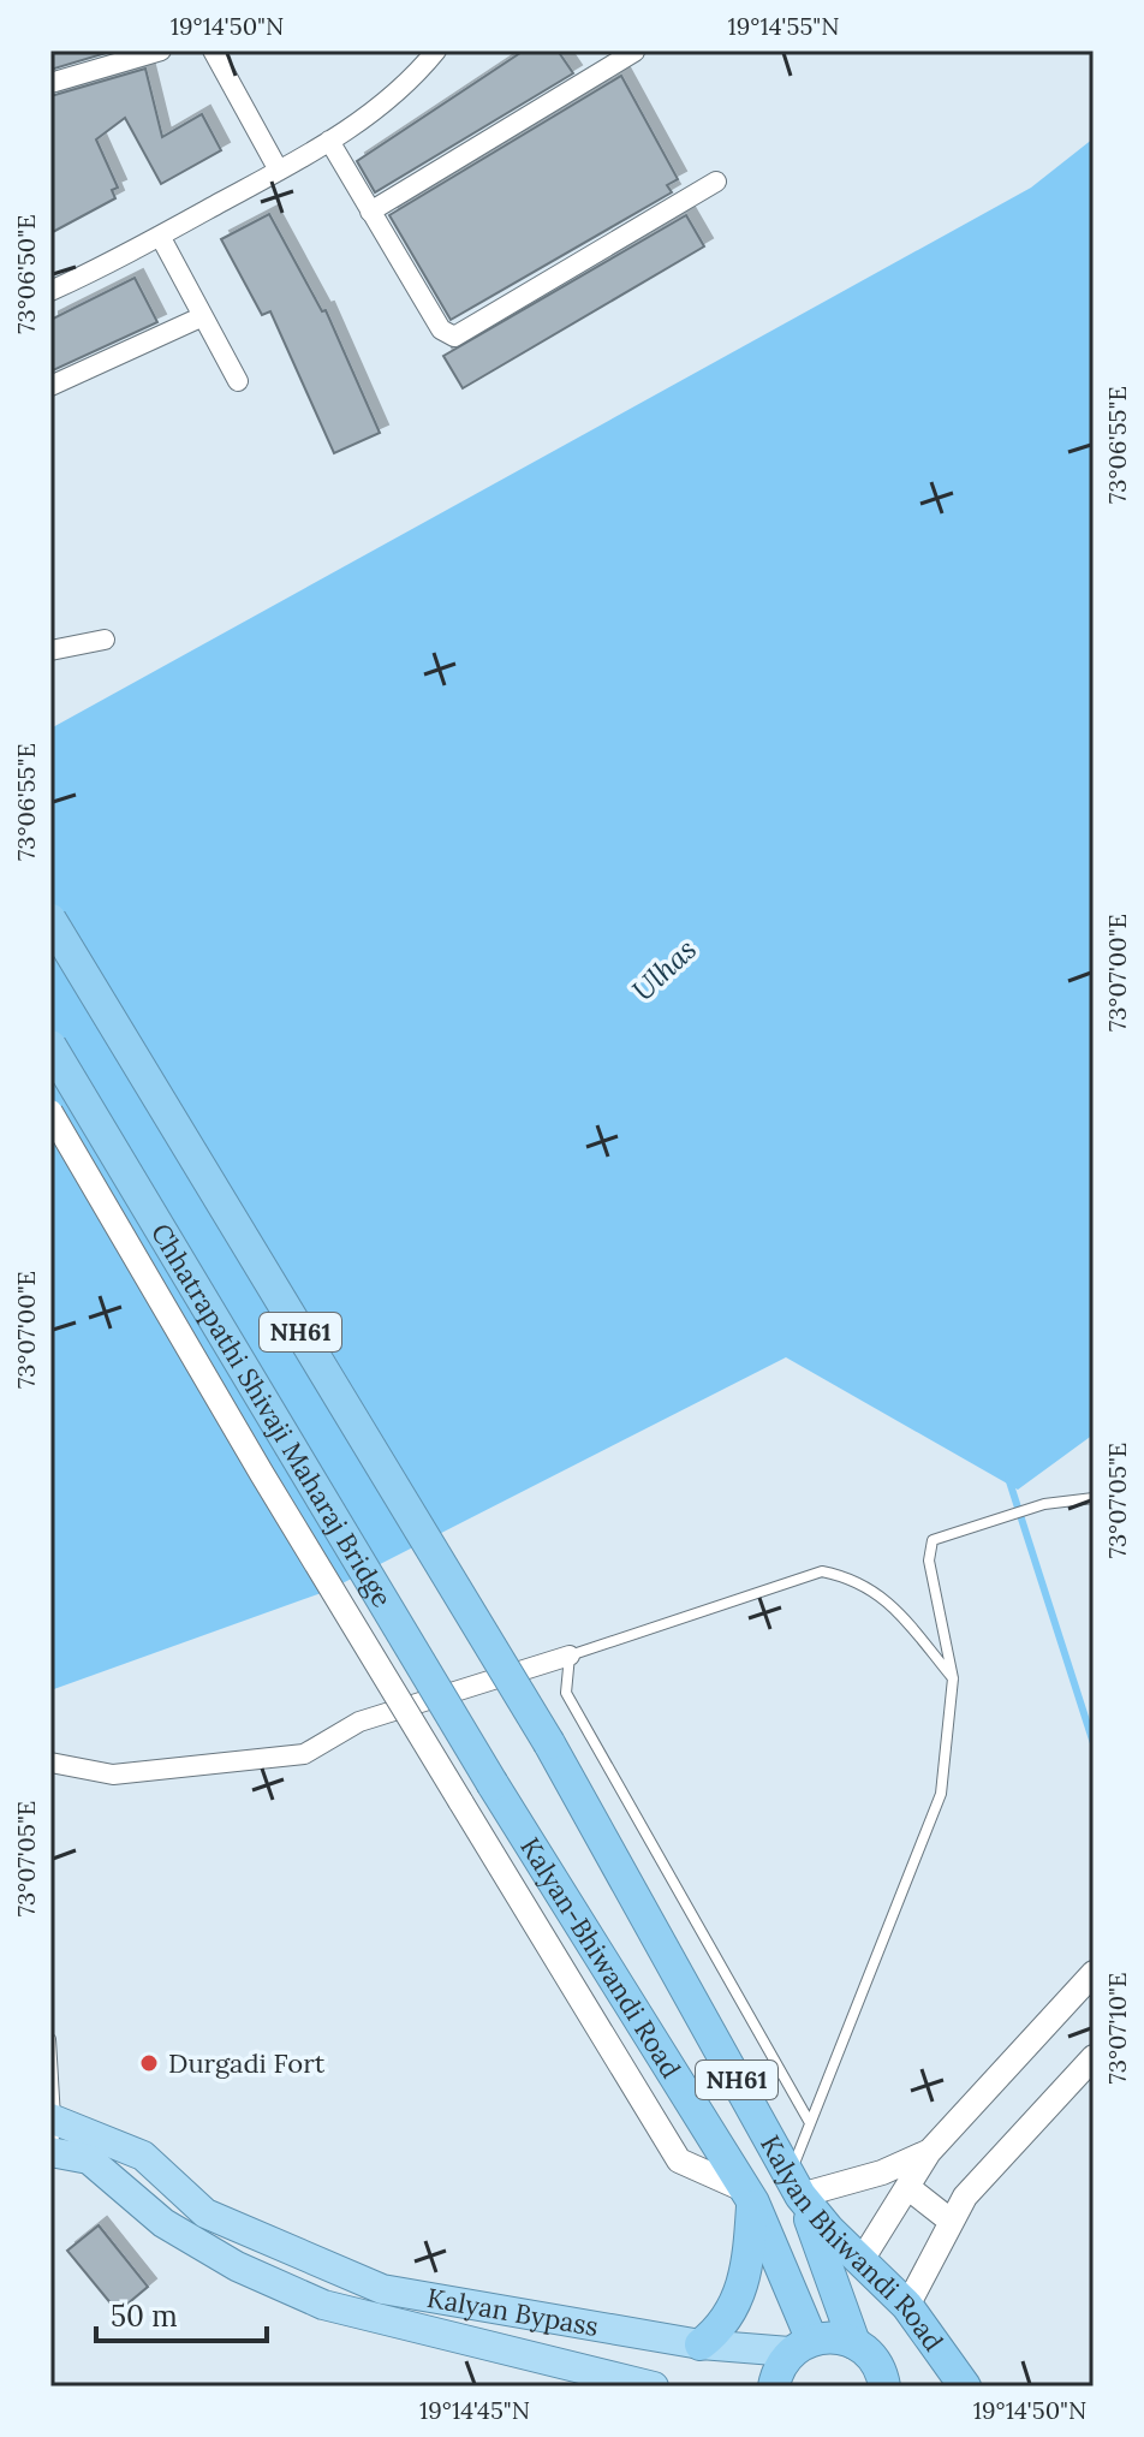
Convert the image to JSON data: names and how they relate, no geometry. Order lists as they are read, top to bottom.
{
  "streets": {
    "highway": [
      "NH61",
      "Chhatrapathi Shivaji Maharaj Bridge",
      "Kalyan-Bhiwandi Road",
      "Kalyan Bhiwandi Road"
    ],
    "main road": ["Kalyan Bypass"]
  },
  "crossings": [
    ["Chhatrapathi Shivaji Maharaj Bridge", "Kalyan-Bhiwandi Road"],
    ["Kalyan-Bhiwandi Road", "Kalyan Bypass"]
  ],
  "water": ["Ulhas"],
  "places": ["Durgadi Fort"],
  "scale_bar": "50 m",
  "coordinates": [
    "19°14'50\"N",
    "19°14'55\"N",
    "73°06'50\"E",
    "73°06'55\"E",
    "73°07'00\"E",
    "73°07'05\"E",
    "73°07'10\"E",
    "19°14'45\"N"
  ]
}
